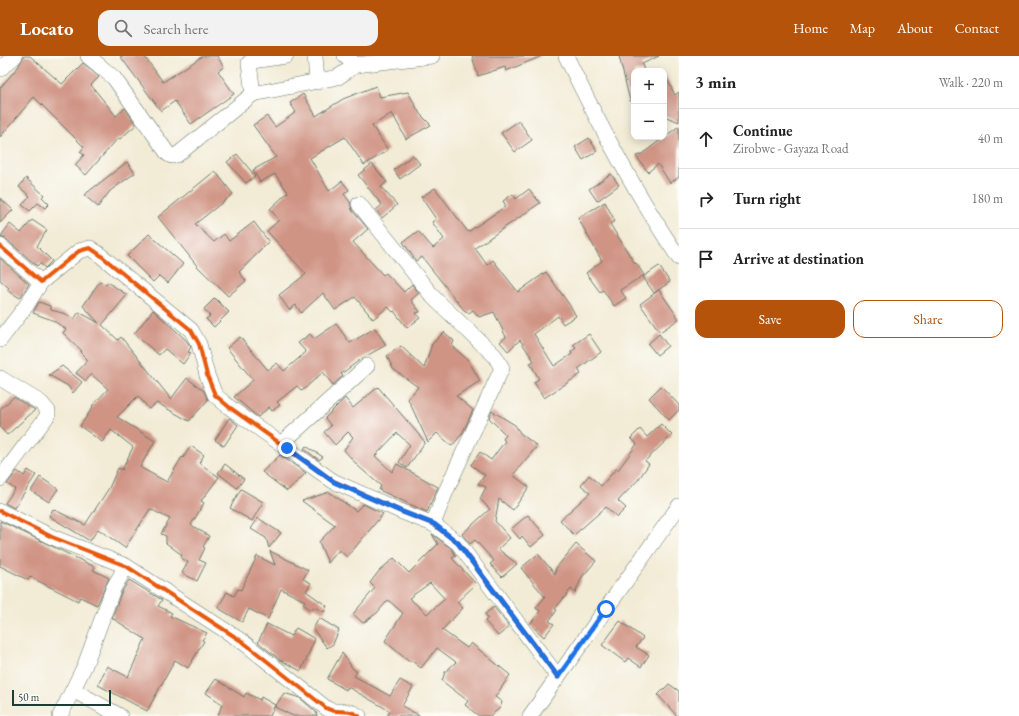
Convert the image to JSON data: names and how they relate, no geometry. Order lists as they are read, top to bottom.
{
  "scale_bar": "50 m",
  "page": {
    "header": "Locato",
    "search": "Search here",
    "nav": [
      "Home",
      "Map",
      "About",
      "Contact"
    ],
    "heading": ["3 min", "Walk · 220 m"],
    "map_buttons": ["+", "−"],
    "list": [
      ["Continue", "Zirobwe - Gayaza Road", "40 m"],
      ["Turn right", "180 m"],
      "Arrive at destination"
    ],
    "buttons": ["Save", "Share"],
    "scale": "50 m"
  }
}
